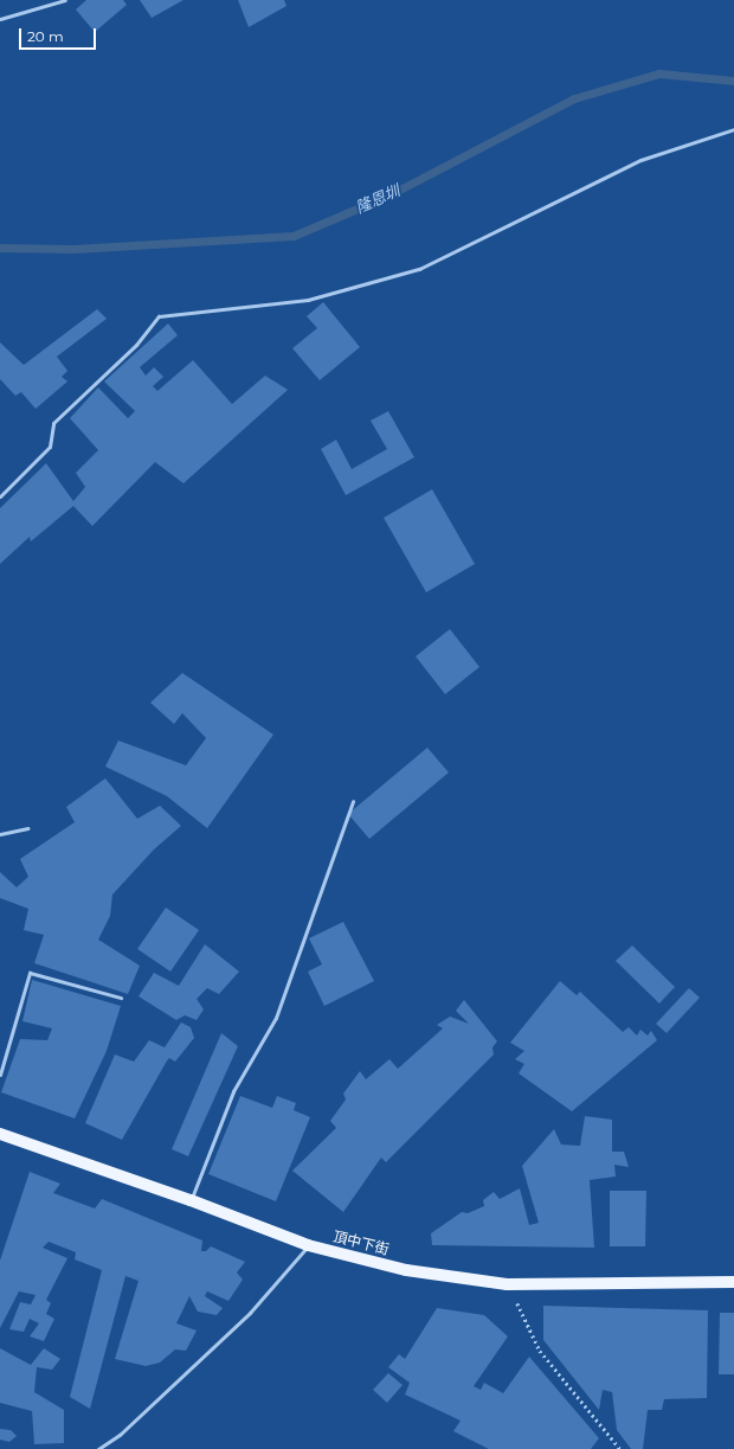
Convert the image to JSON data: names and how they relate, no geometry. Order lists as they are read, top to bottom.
{
  "streets": {
    "main road": ["頂中下街"]
  },
  "water": ["隆恩圳"],
  "scale_bar": "20 m"
}
